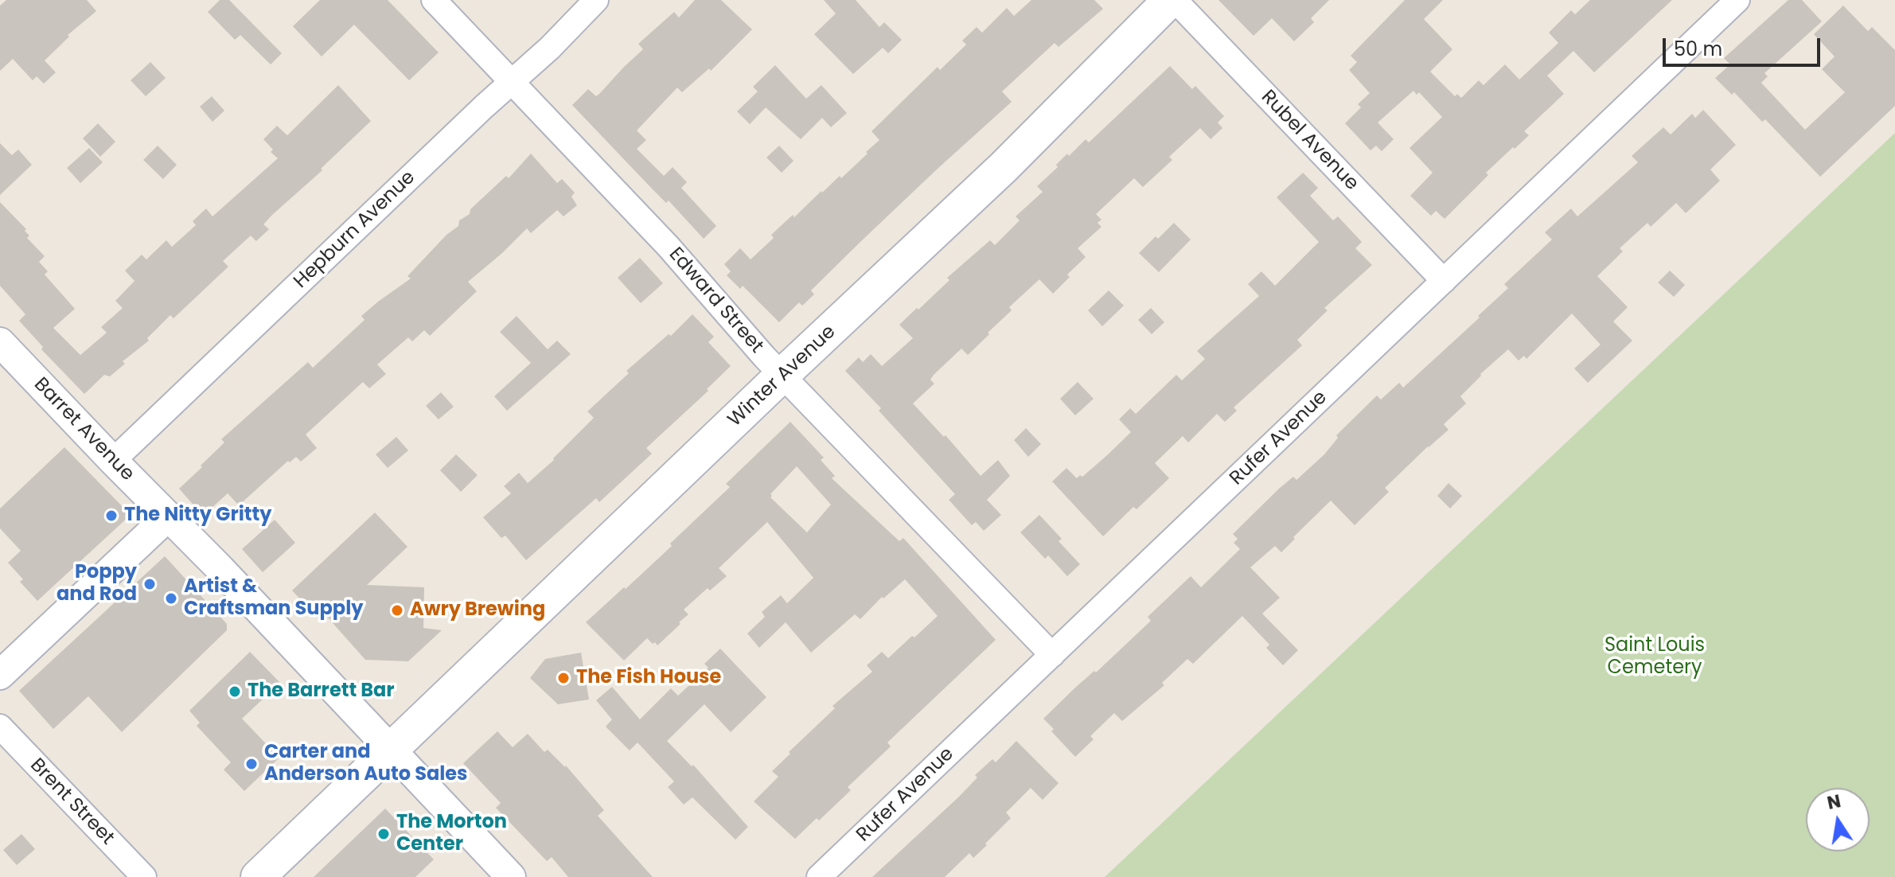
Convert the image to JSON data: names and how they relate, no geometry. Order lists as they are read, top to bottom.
{
  "streets": {
    "main road": ["Winter Avenue"],
    "street": [
      "Rubel Avenue",
      "Hepburn Avenue",
      "Edward Street",
      "Barret Avenue",
      "Rufer Avenue",
      "Brent Street"
    ]
  },
  "crossings": [
    ["Rubel Avenue", "Winter Avenue"],
    ["Rubel Avenue", "Rufer Avenue"],
    ["Hepburn Avenue", "Edward Street"],
    ["Hepburn Avenue", "Barret Avenue"],
    ["Edward Street", "Winter Avenue"],
    ["Edward Street", "Rufer Avenue"],
    ["Winter Avenue", "Barret Avenue"]
  ],
  "parks": ["Saint Louis Cemetery"],
  "places": [
    "The Nitty Gritty",
    "Poppy and Rod",
    "Artist & Craftsman Supply",
    "Awry Brewing",
    "The Fish House",
    "The Barrett Bar",
    "Carter and Anderson Auto Sales",
    "The Morton Center"
  ],
  "scale_bar": "50 m",
  "north": "top"
}
